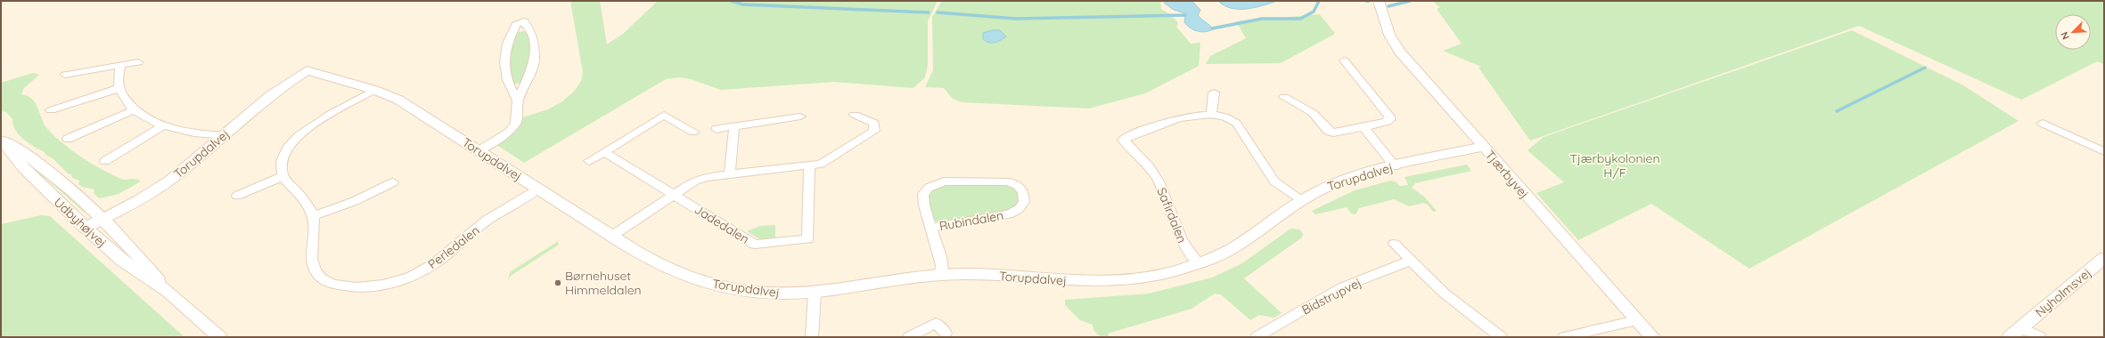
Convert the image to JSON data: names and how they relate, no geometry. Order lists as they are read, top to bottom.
{
  "streets": {
    "street": [
      "Torupdalvej",
      "Tjærbyvej",
      "Safirdalen",
      "Rubindalen",
      "Udbyhøjvej",
      "Jadedalen",
      "Perledalen",
      "Nyholmsvej",
      "Bidstrupvej"
    ]
  },
  "crossings": [
    ["Torupdalvej", "Tjærbyvej"],
    ["Torupdalvej", "Safirdalen"],
    ["Torupdalvej", "Rubindalen"],
    ["Torupdalvej", "Udbyhøjvej"],
    ["Torupdalvej", "Perledalen"]
  ],
  "parks": ["Tjærbykolonien H/F"],
  "places": ["Børnehuset Himmeldalen"],
  "north": "bottom left"
}
